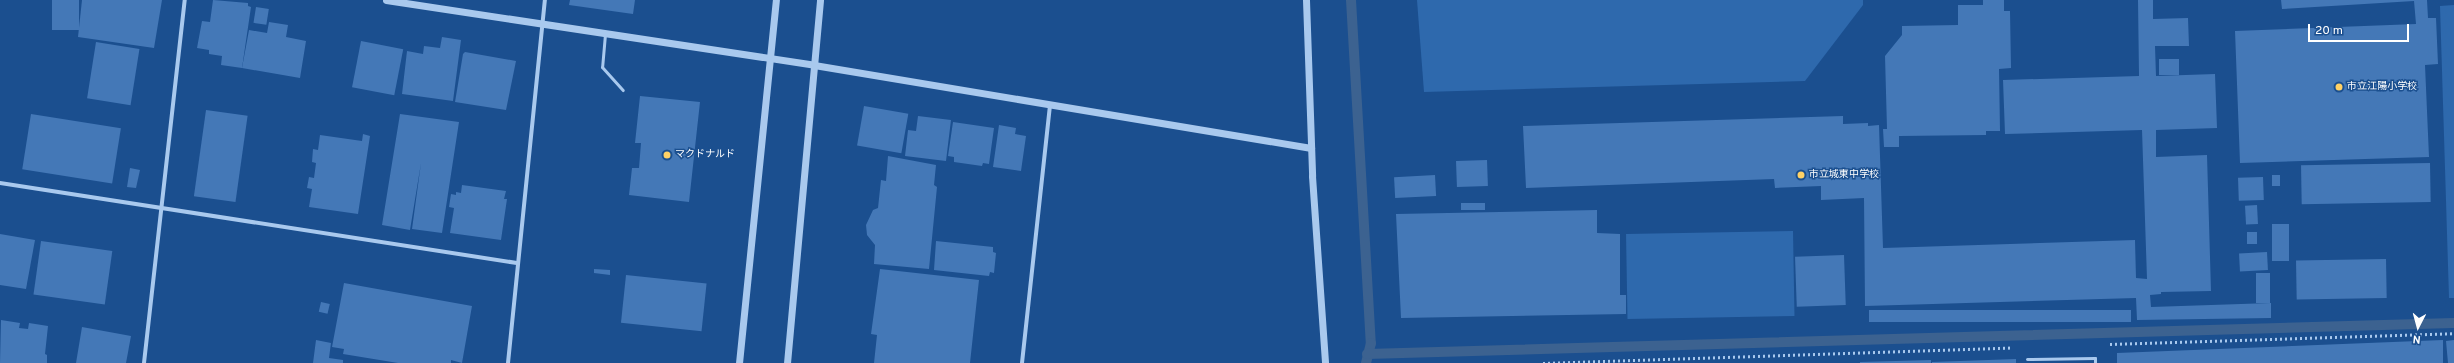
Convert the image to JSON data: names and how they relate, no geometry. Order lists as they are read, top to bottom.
{
  "places": ["市立江陽小学校", "マクドナルド", "市立城東中学校"],
  "scale_bar": "20 m",
  "north": "bottom"
}
